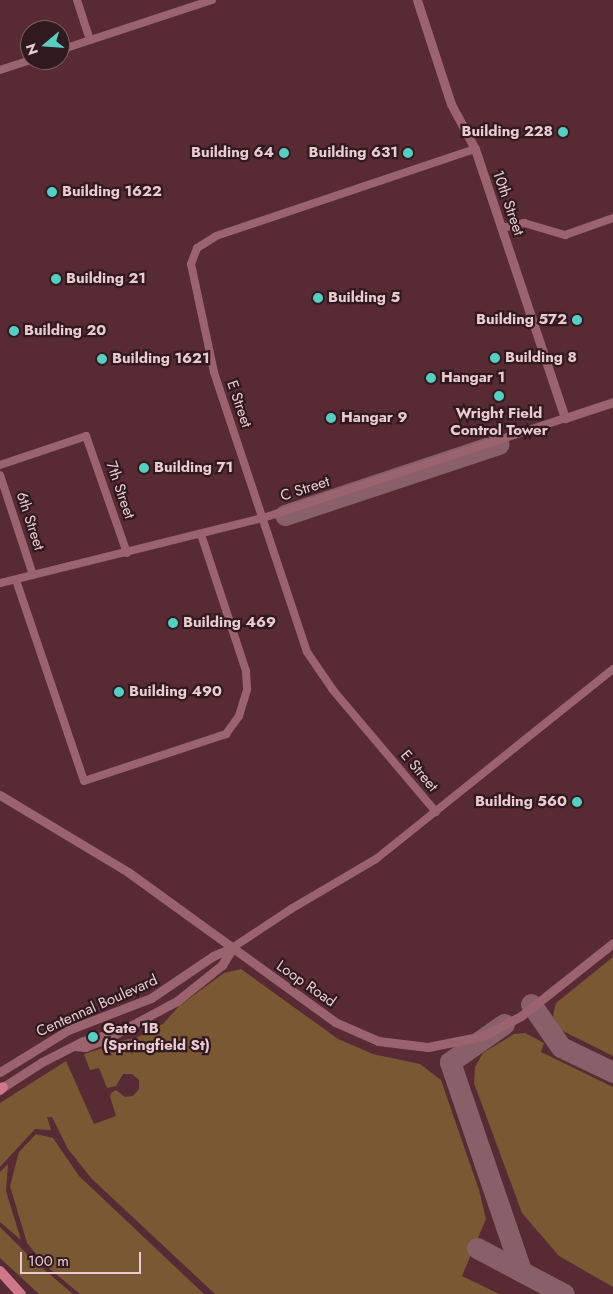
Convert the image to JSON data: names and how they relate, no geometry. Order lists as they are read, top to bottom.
{
  "streets": {
    "street": [
      "10th Street",
      "E Street",
      "C Street",
      "7th Street",
      "6th Street",
      "Loop Road",
      "Centennal Boulevard"
    ]
  },
  "crossings": [
    ["10th Street", "E Street"],
    ["10th Street", "C Street"],
    ["E Street", "C Street"],
    ["C Street", "7th Street"],
    ["C Street", "6th Street"],
    ["Loop Road", "Centennal Boulevard"]
  ],
  "places": [
    "Building 228",
    "Building 64",
    "Building 631",
    "Building 1622",
    "Building 21",
    "Building 5",
    "Building 572",
    "Building 20",
    "Building 8",
    "Building 1621",
    "Hangar 1",
    "Wright Field Control Tower",
    "Hangar 9",
    "Building 71",
    "Building 469",
    "Building 490",
    "Building 560",
    "Gate 1B (Springfield St)"
  ],
  "scale_bar": "100 m",
  "north": "left"
}
